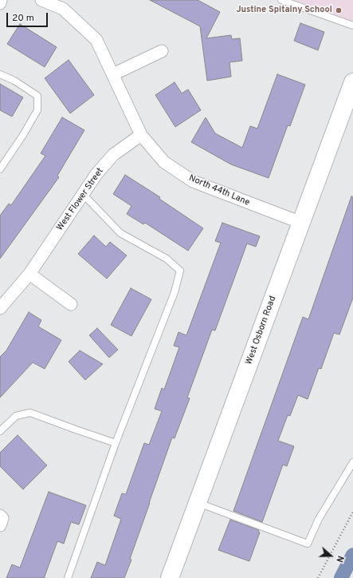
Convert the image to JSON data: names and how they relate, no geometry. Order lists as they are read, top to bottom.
{
  "streets": {
    "street": ["North 44th Lane", "West Flower Street", "West Osborn Road"]
  },
  "crossings": [
    ["North 44th Lane", "West Flower Street"],
    ["North 44th Lane", "West Osborn Road"]
  ],
  "places": ["Justine Spitalny School"],
  "scale_bar": "20 m",
  "north": "right"
}
